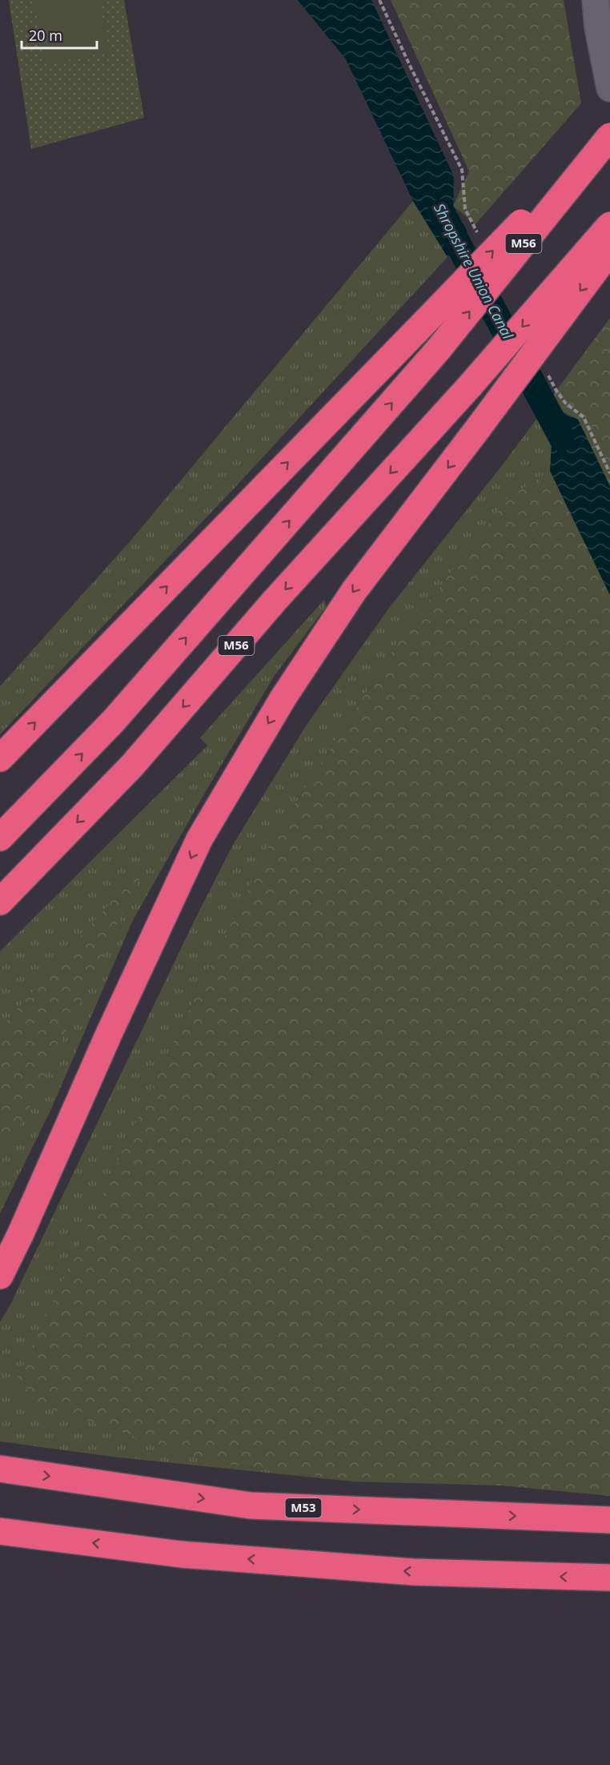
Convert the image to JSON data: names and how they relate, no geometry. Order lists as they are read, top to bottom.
{
  "streets": {
    "highway": ["M56", "M53"]
  },
  "water": ["Shropshire Union Canal"],
  "scale_bar": "20 m"
}
